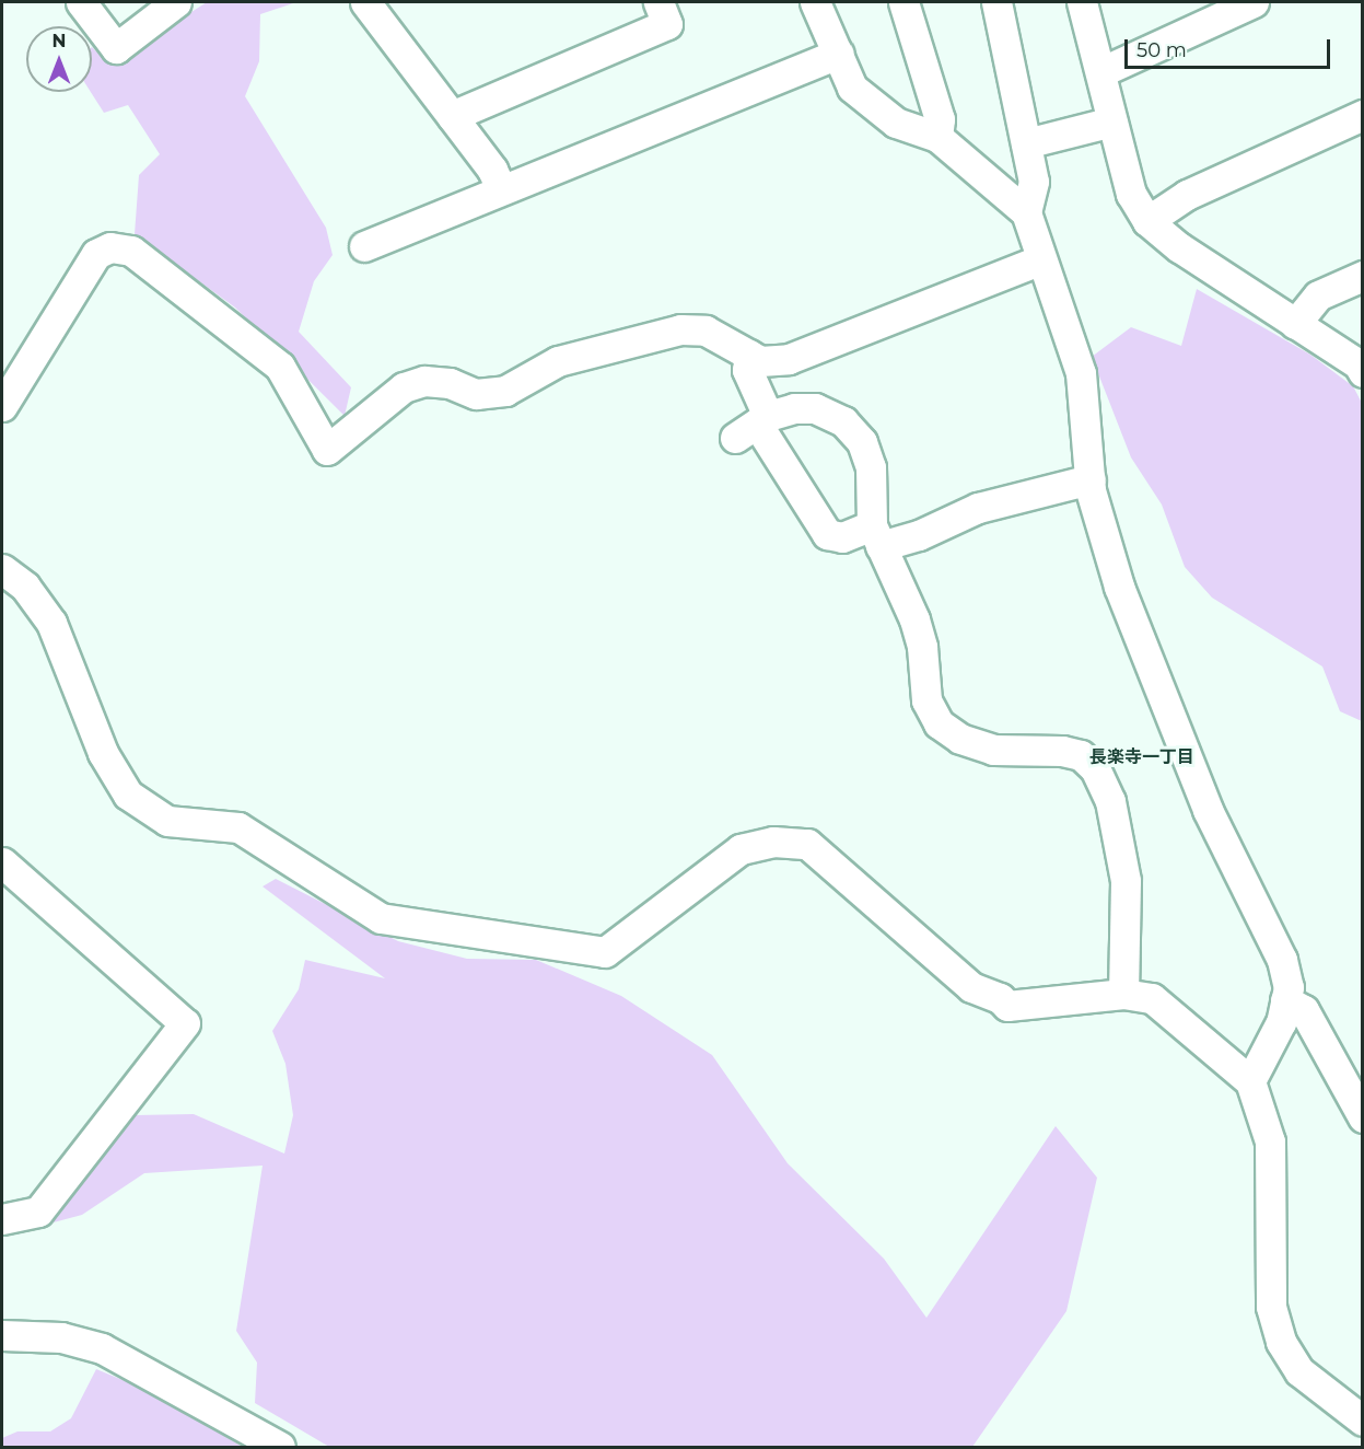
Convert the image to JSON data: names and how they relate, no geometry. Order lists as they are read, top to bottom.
{
  "districts": ["長楽寺一丁目"],
  "scale_bar": "50 m",
  "north": "top"
}
